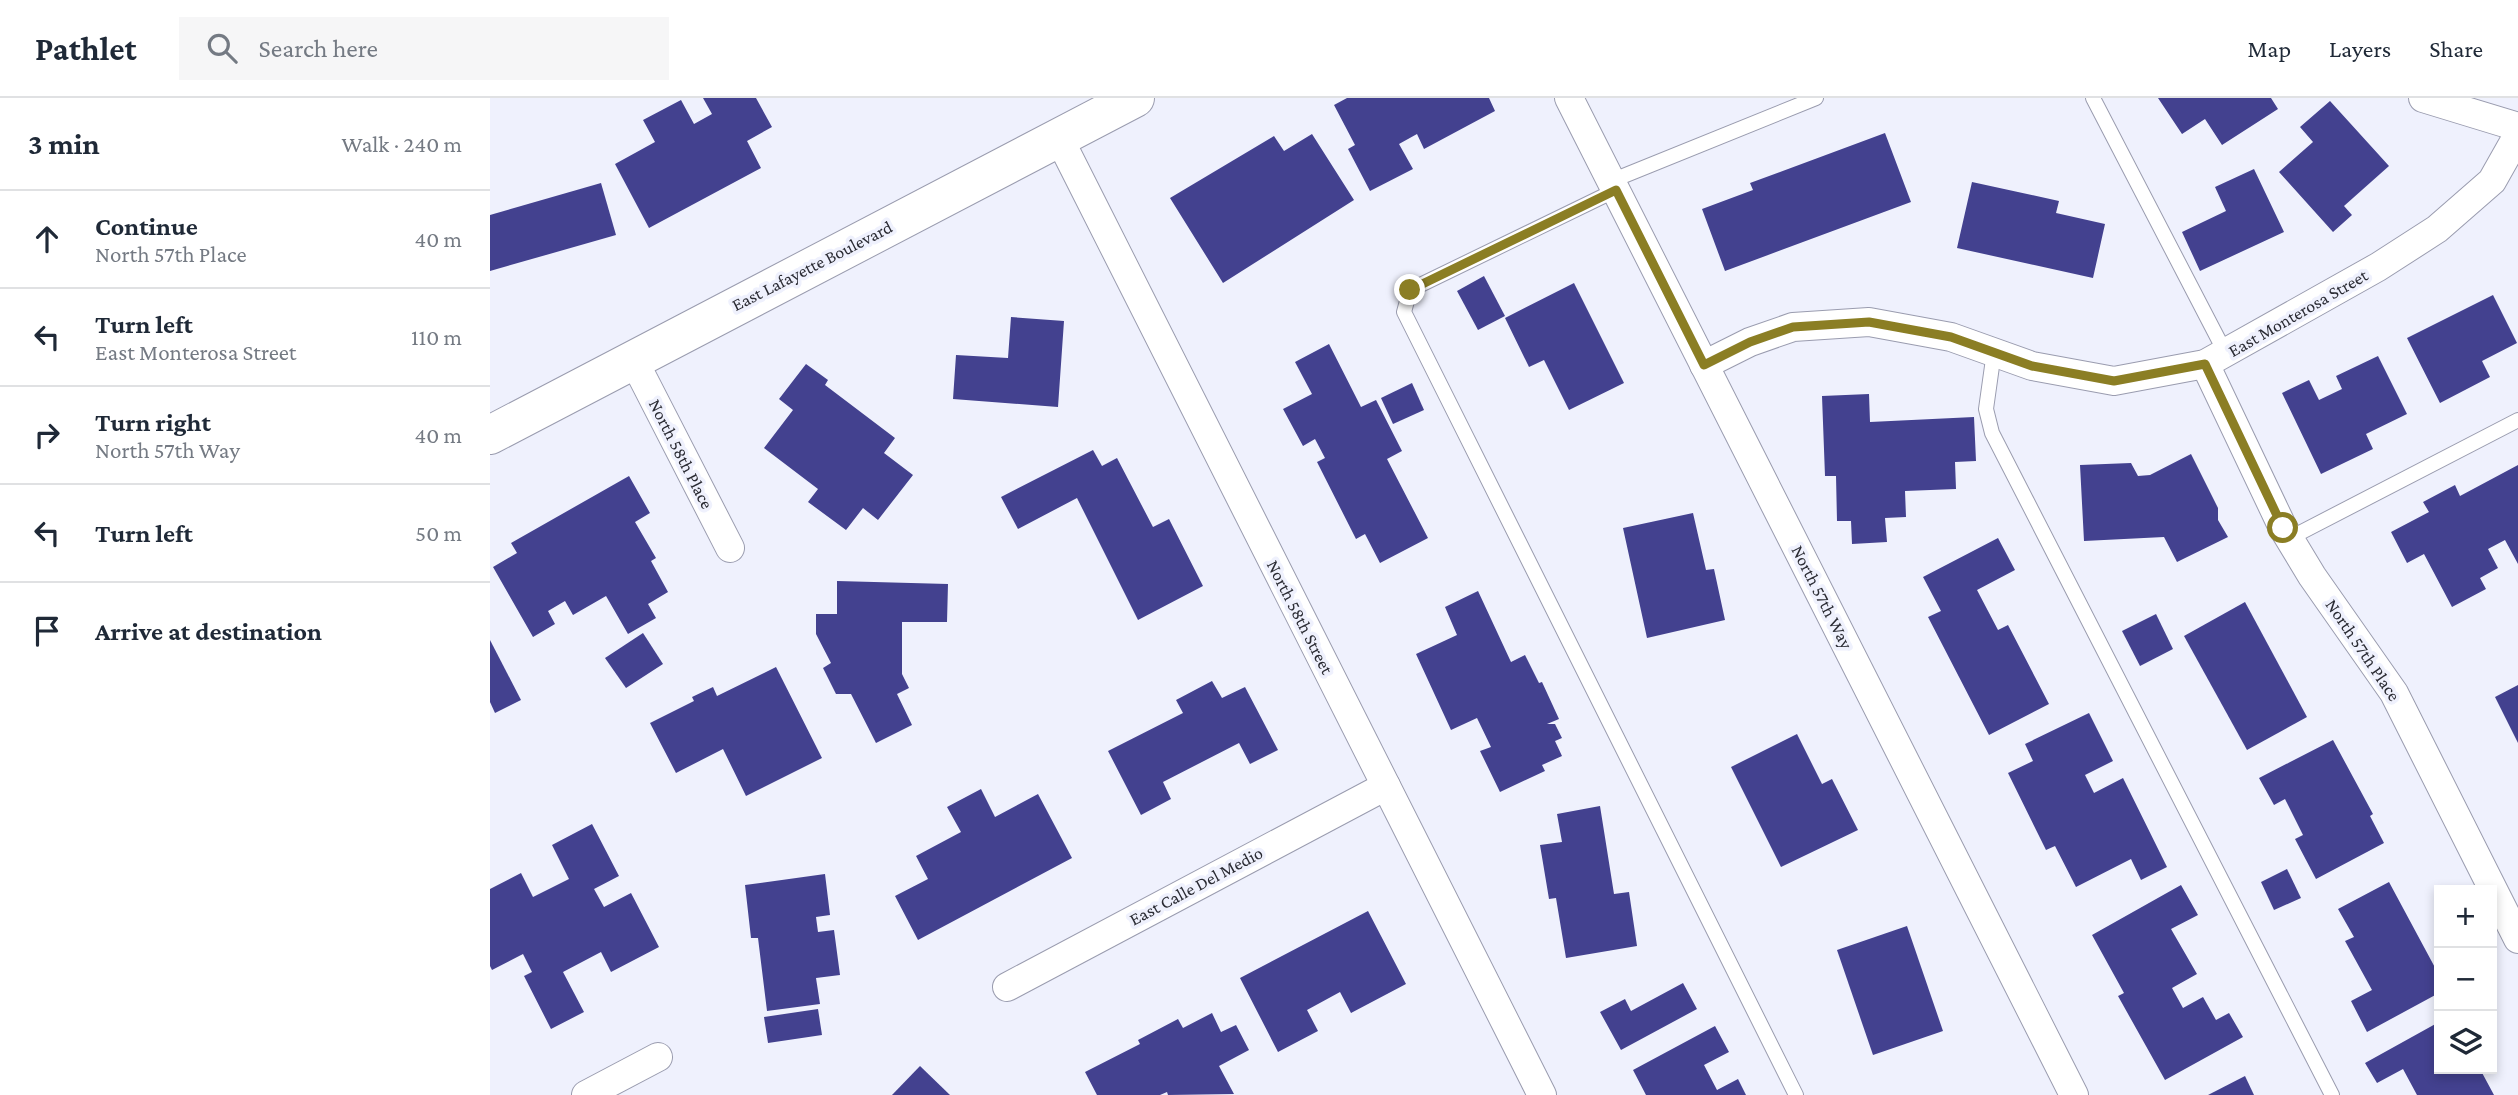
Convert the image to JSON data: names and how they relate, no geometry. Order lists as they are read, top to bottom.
{
  "streets": {
    "street": [
      "East Lafayette Boulevard",
      "East Monterosa Street",
      "North 58th Place",
      "North 57th Way",
      "North 58th Street",
      "North 57th Place",
      "East Calle Del Medio"
    ]
  },
  "crossings": [
    ["East Lafayette Boulevard", "North 58th Place"],
    ["East Lafayette Boulevard", "North 58th Street"],
    ["East Monterosa Street", "North 57th Way"],
    ["East Monterosa Street", "North 57th Place"],
    ["North 58th Street", "East Calle Del Medio"]
  ],
  "page": {
    "header": "Pathlet",
    "search": "Search here",
    "nav": ["Map", "Layers", "Share"],
    "heading": ["3 min", "Walk · 240 m"],
    "list": [
      ["Continue", "North 57th Place", "40 m"],
      ["Turn left", "East Monterosa Street", "110 m"],
      ["Turn right", "North 57th Way", "40 m"],
      ["Turn left", "50 m"],
      "Arrive at destination"
    ],
    "map_buttons": ["+", "−"]
  }
}
